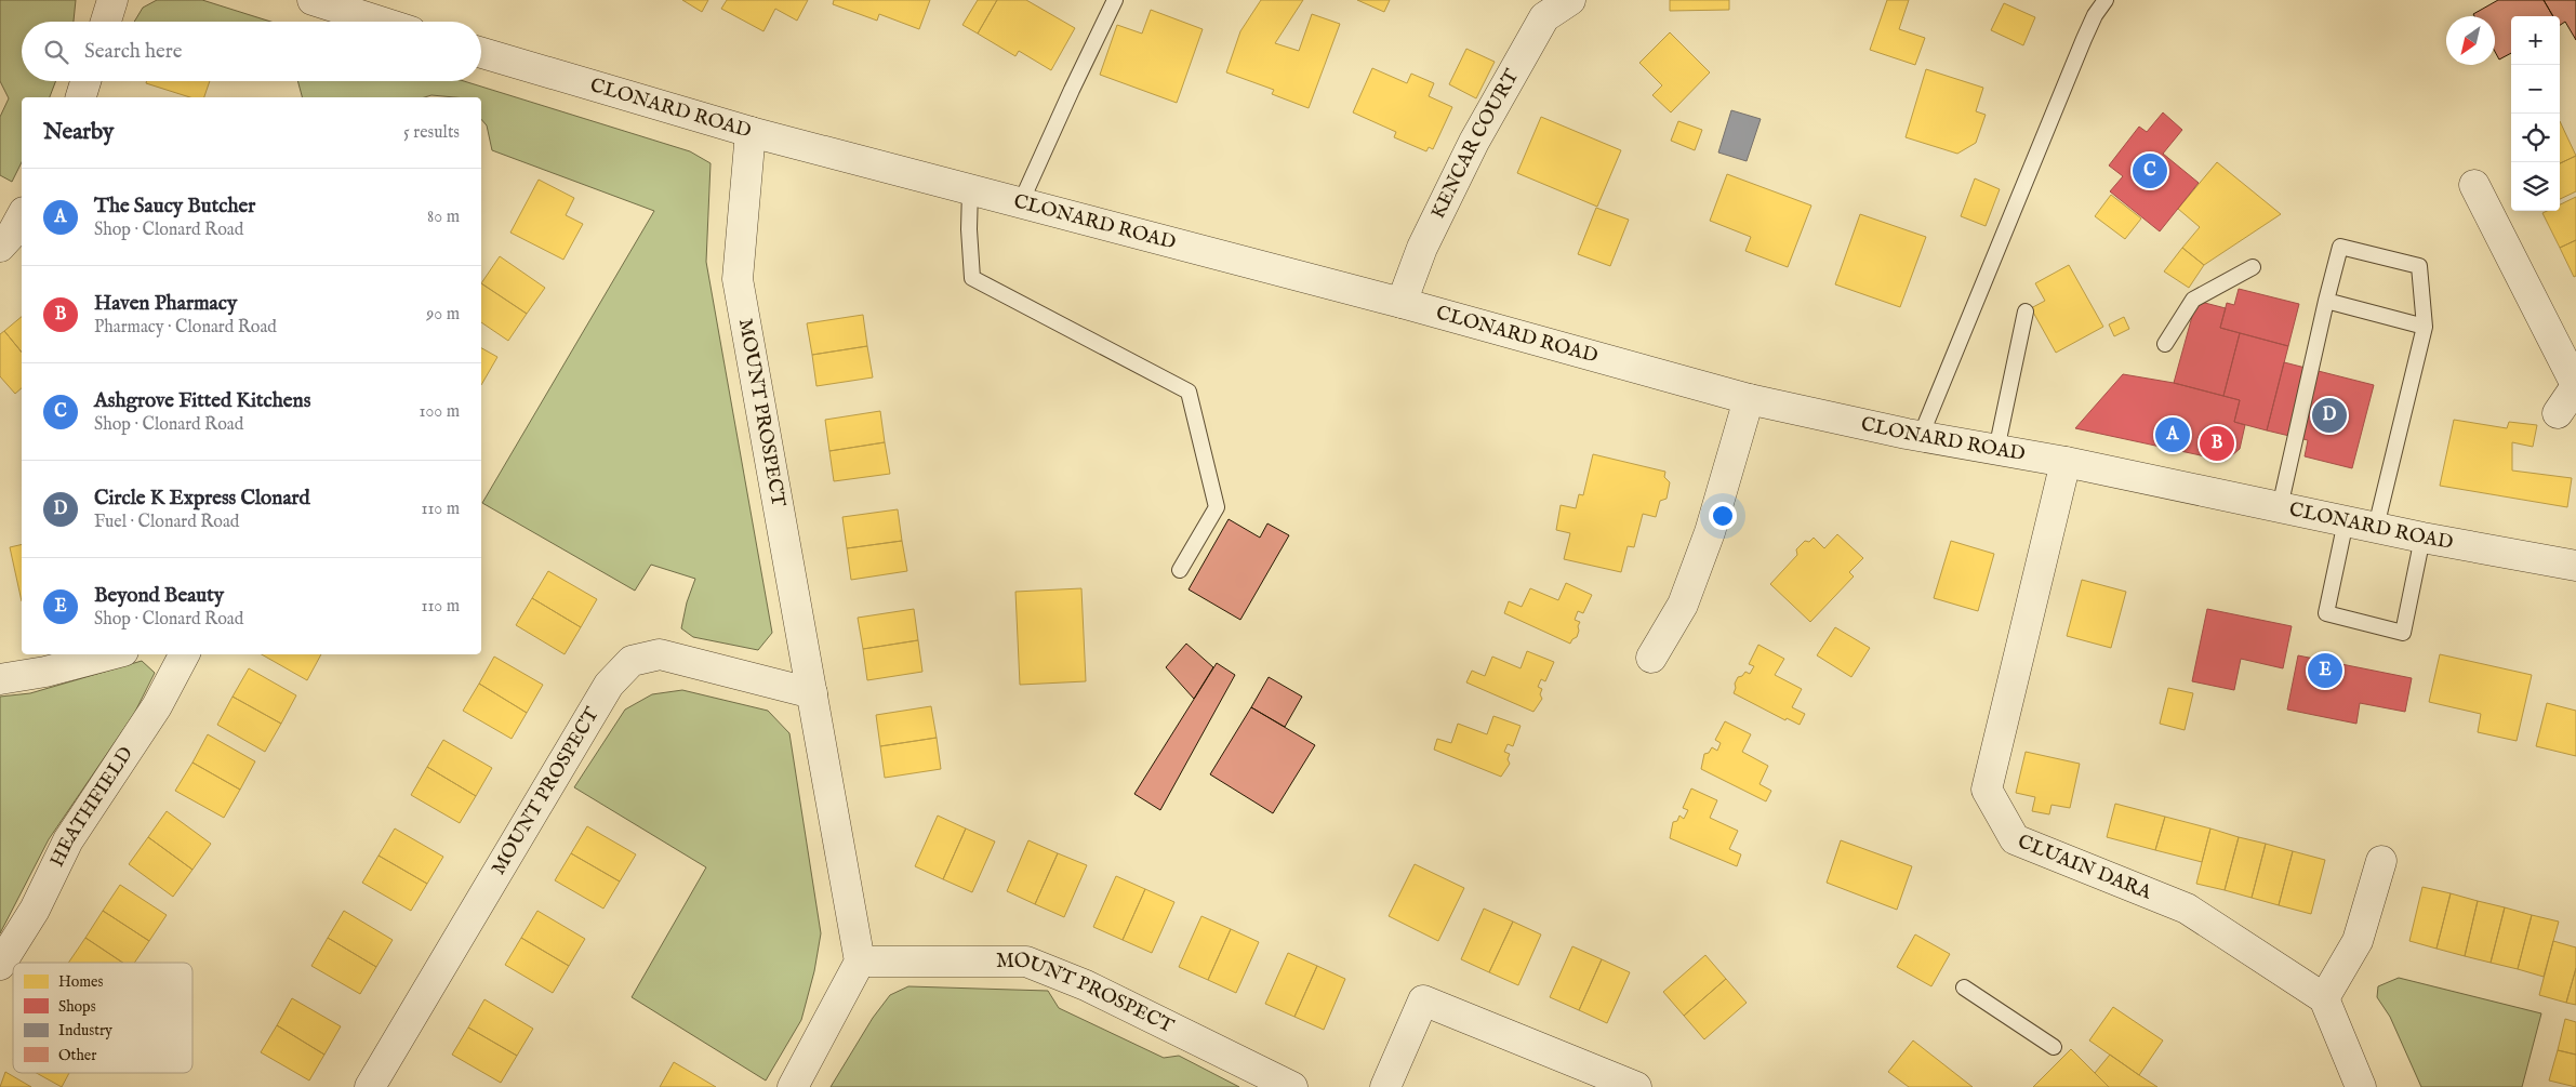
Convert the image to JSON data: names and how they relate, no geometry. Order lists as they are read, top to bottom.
{
  "streets": {
    "street": [
      "CLONARD ROAD",
      "KENCAR COURT",
      "MOUNT PROSPECT",
      "HEATHFIELD",
      "CLUAIN DARA"
    ]
  },
  "crossings": [
    ["CLONARD ROAD", "KENCAR COURT"],
    ["CLONARD ROAD", "MOUNT PROSPECT"],
    ["CLONARD ROAD", "CLUAIN DARA"]
  ],
  "legend": [
    "Homes",
    "Shops",
    "Industry",
    "Other"
  ],
  "north": "bottom left",
  "page": {
    "map_buttons": ["+", "−"],
    "search": "Search here",
    "heading": ["Nearby", "5 results"],
    "pins": [
      "C",
      "D",
      "A",
      "B",
      "E"
    ],
    "list": [
      {
        "mark": "A",
        "name": "The Saucy Butcher",
        "note": "Shop · Clonard Road",
        "value": "80 m"
      },
      {
        "mark": "B",
        "name": "Haven Pharmacy",
        "note": "Pharmacy · Clonard Road",
        "value": "90 m"
      },
      {
        "mark": "C",
        "name": "Ashgrove Fitted Kitchens",
        "note": "Shop · Clonard Road",
        "value": "100 m"
      },
      {
        "mark": "D",
        "name": "Circle K Express Clonard",
        "note": "Fuel · Clonard Road",
        "value": "110 m"
      },
      {
        "mark": "E",
        "name": "Beyond Beauty",
        "note": "Shop · Clonard Road",
        "value": "110 m"
      }
    ]
  }
}
